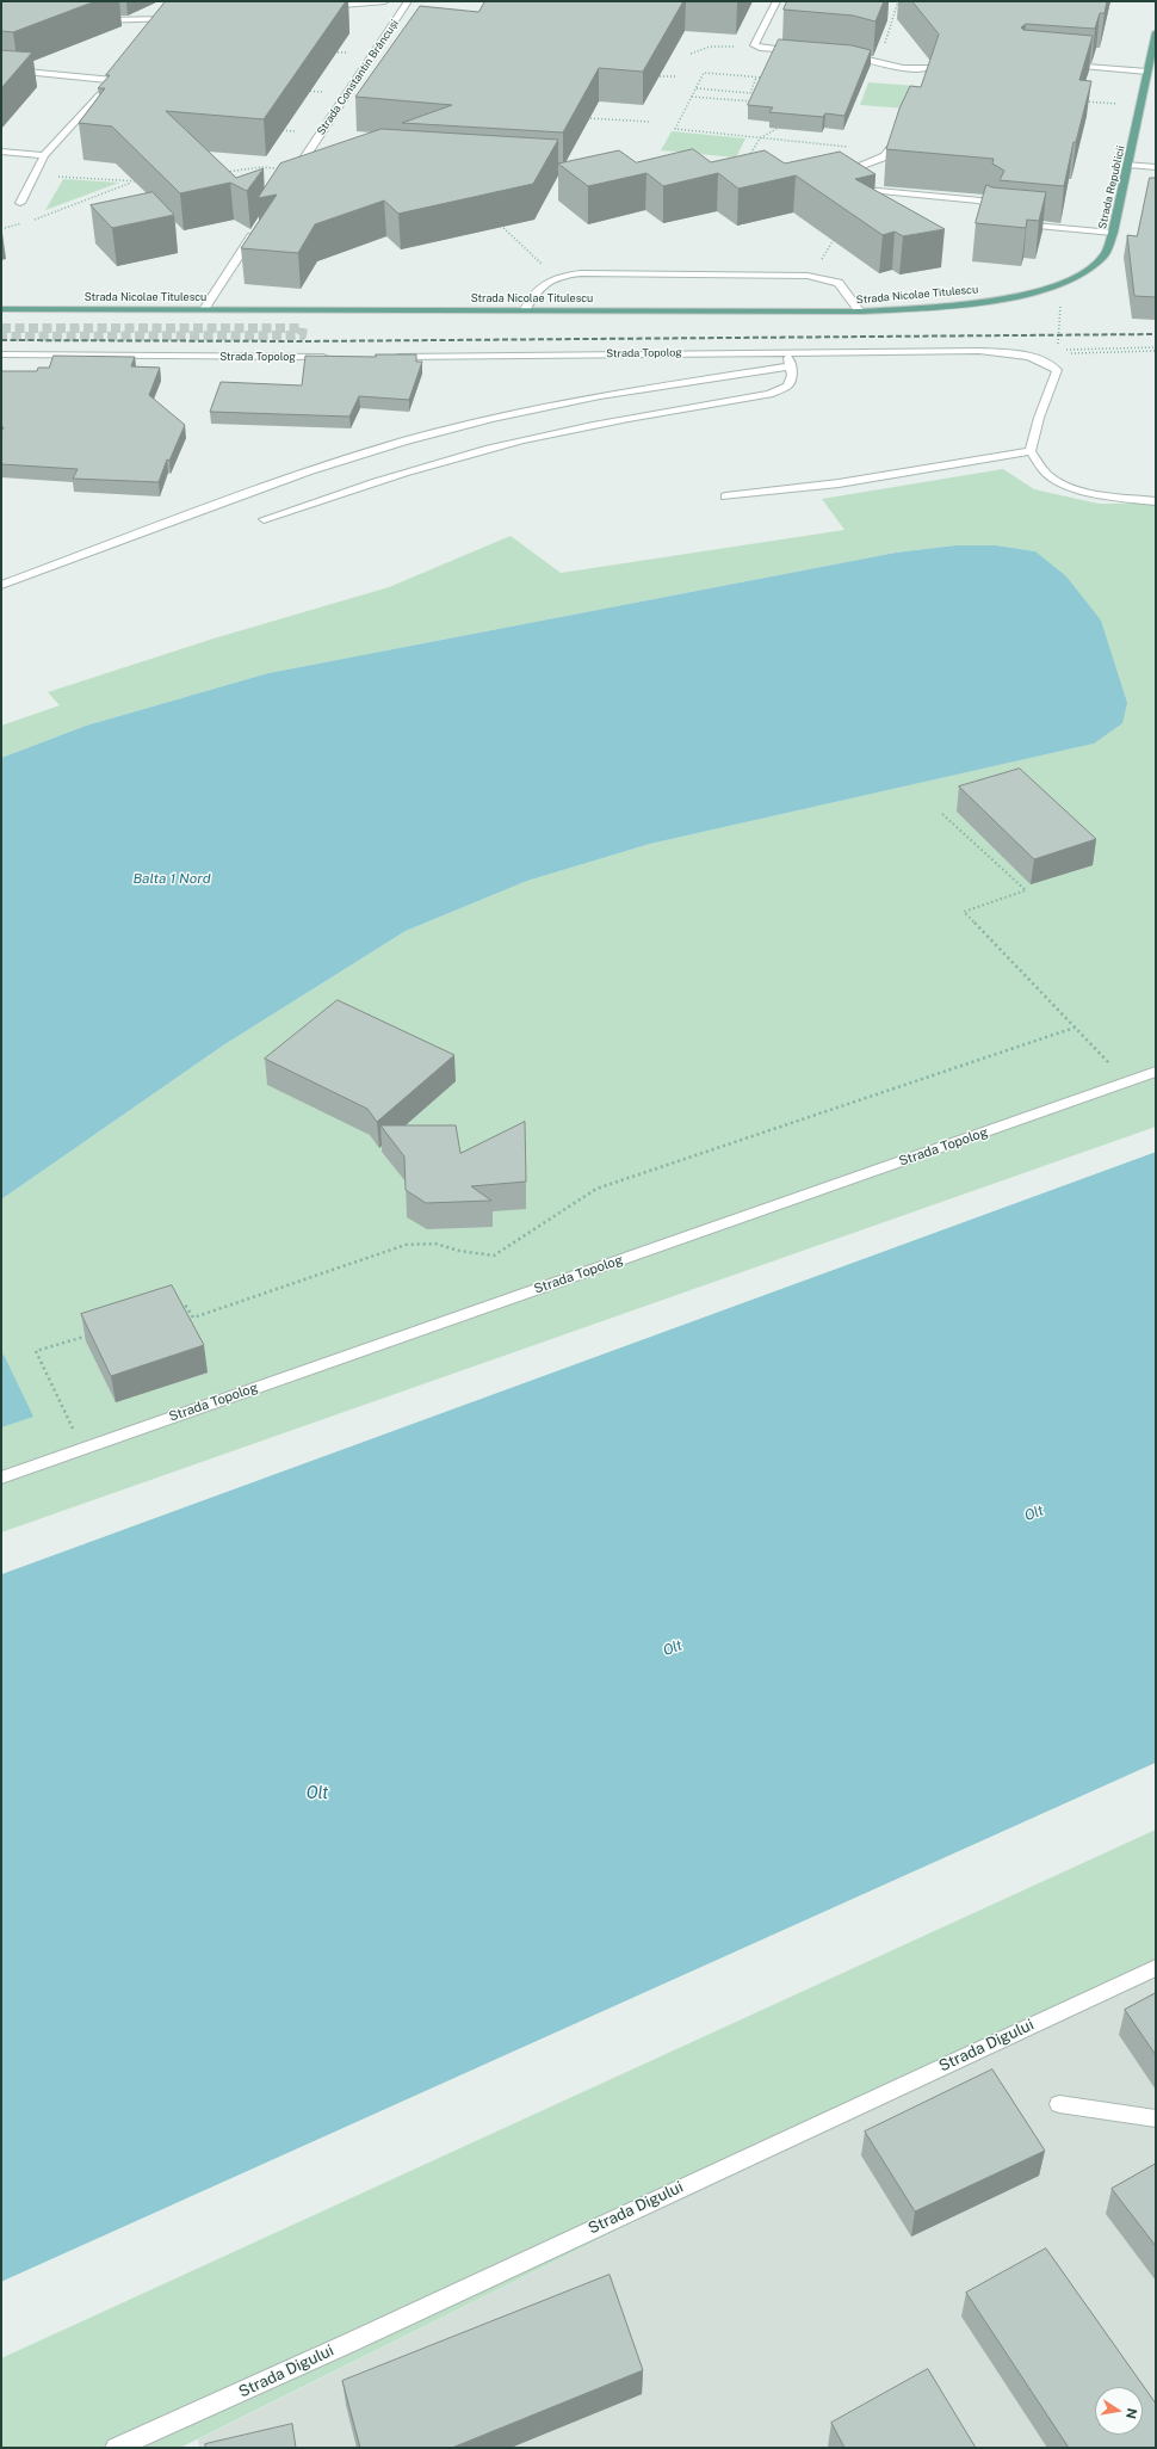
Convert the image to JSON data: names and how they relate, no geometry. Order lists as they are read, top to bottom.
{
  "streets": {
    "main road": ["Strada Republicii", "Strada Nicolae Titulescu"],
    "street": ["Strada Constantin Brâncuși", "Strada Topolog", "Strada Digului"]
  },
  "crossings": [
    ["Strada Republicii", "Strada Nicolae Titulescu"]
  ],
  "water": ["Balta 1 Nord", "Olt"],
  "north": "right"
}
